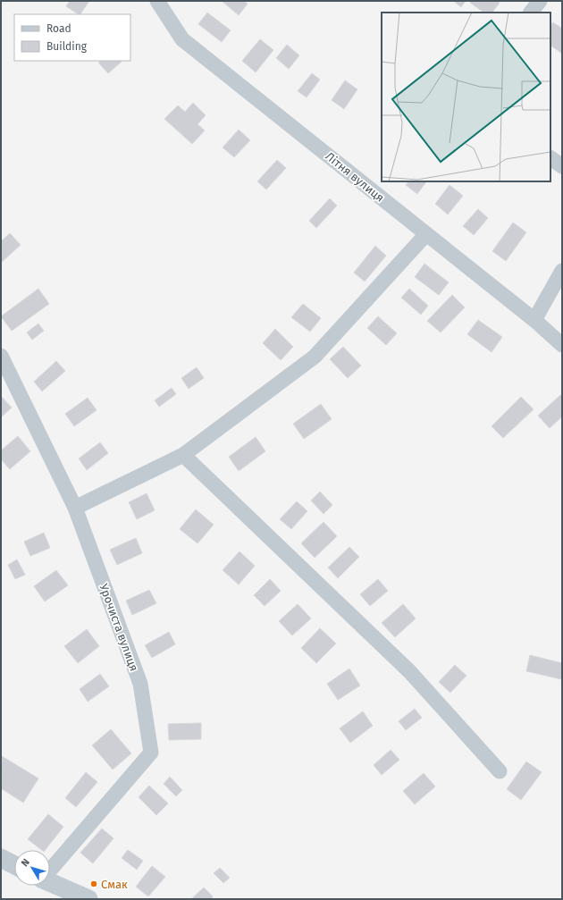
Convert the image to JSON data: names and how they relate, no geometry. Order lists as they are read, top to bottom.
{
  "streets": {
    "street": ["Літня вулиця", "Урочиста вулиця"]
  },
  "places": ["Смак"],
  "legend": ["Road", "Building"],
  "north": "top left"
}
